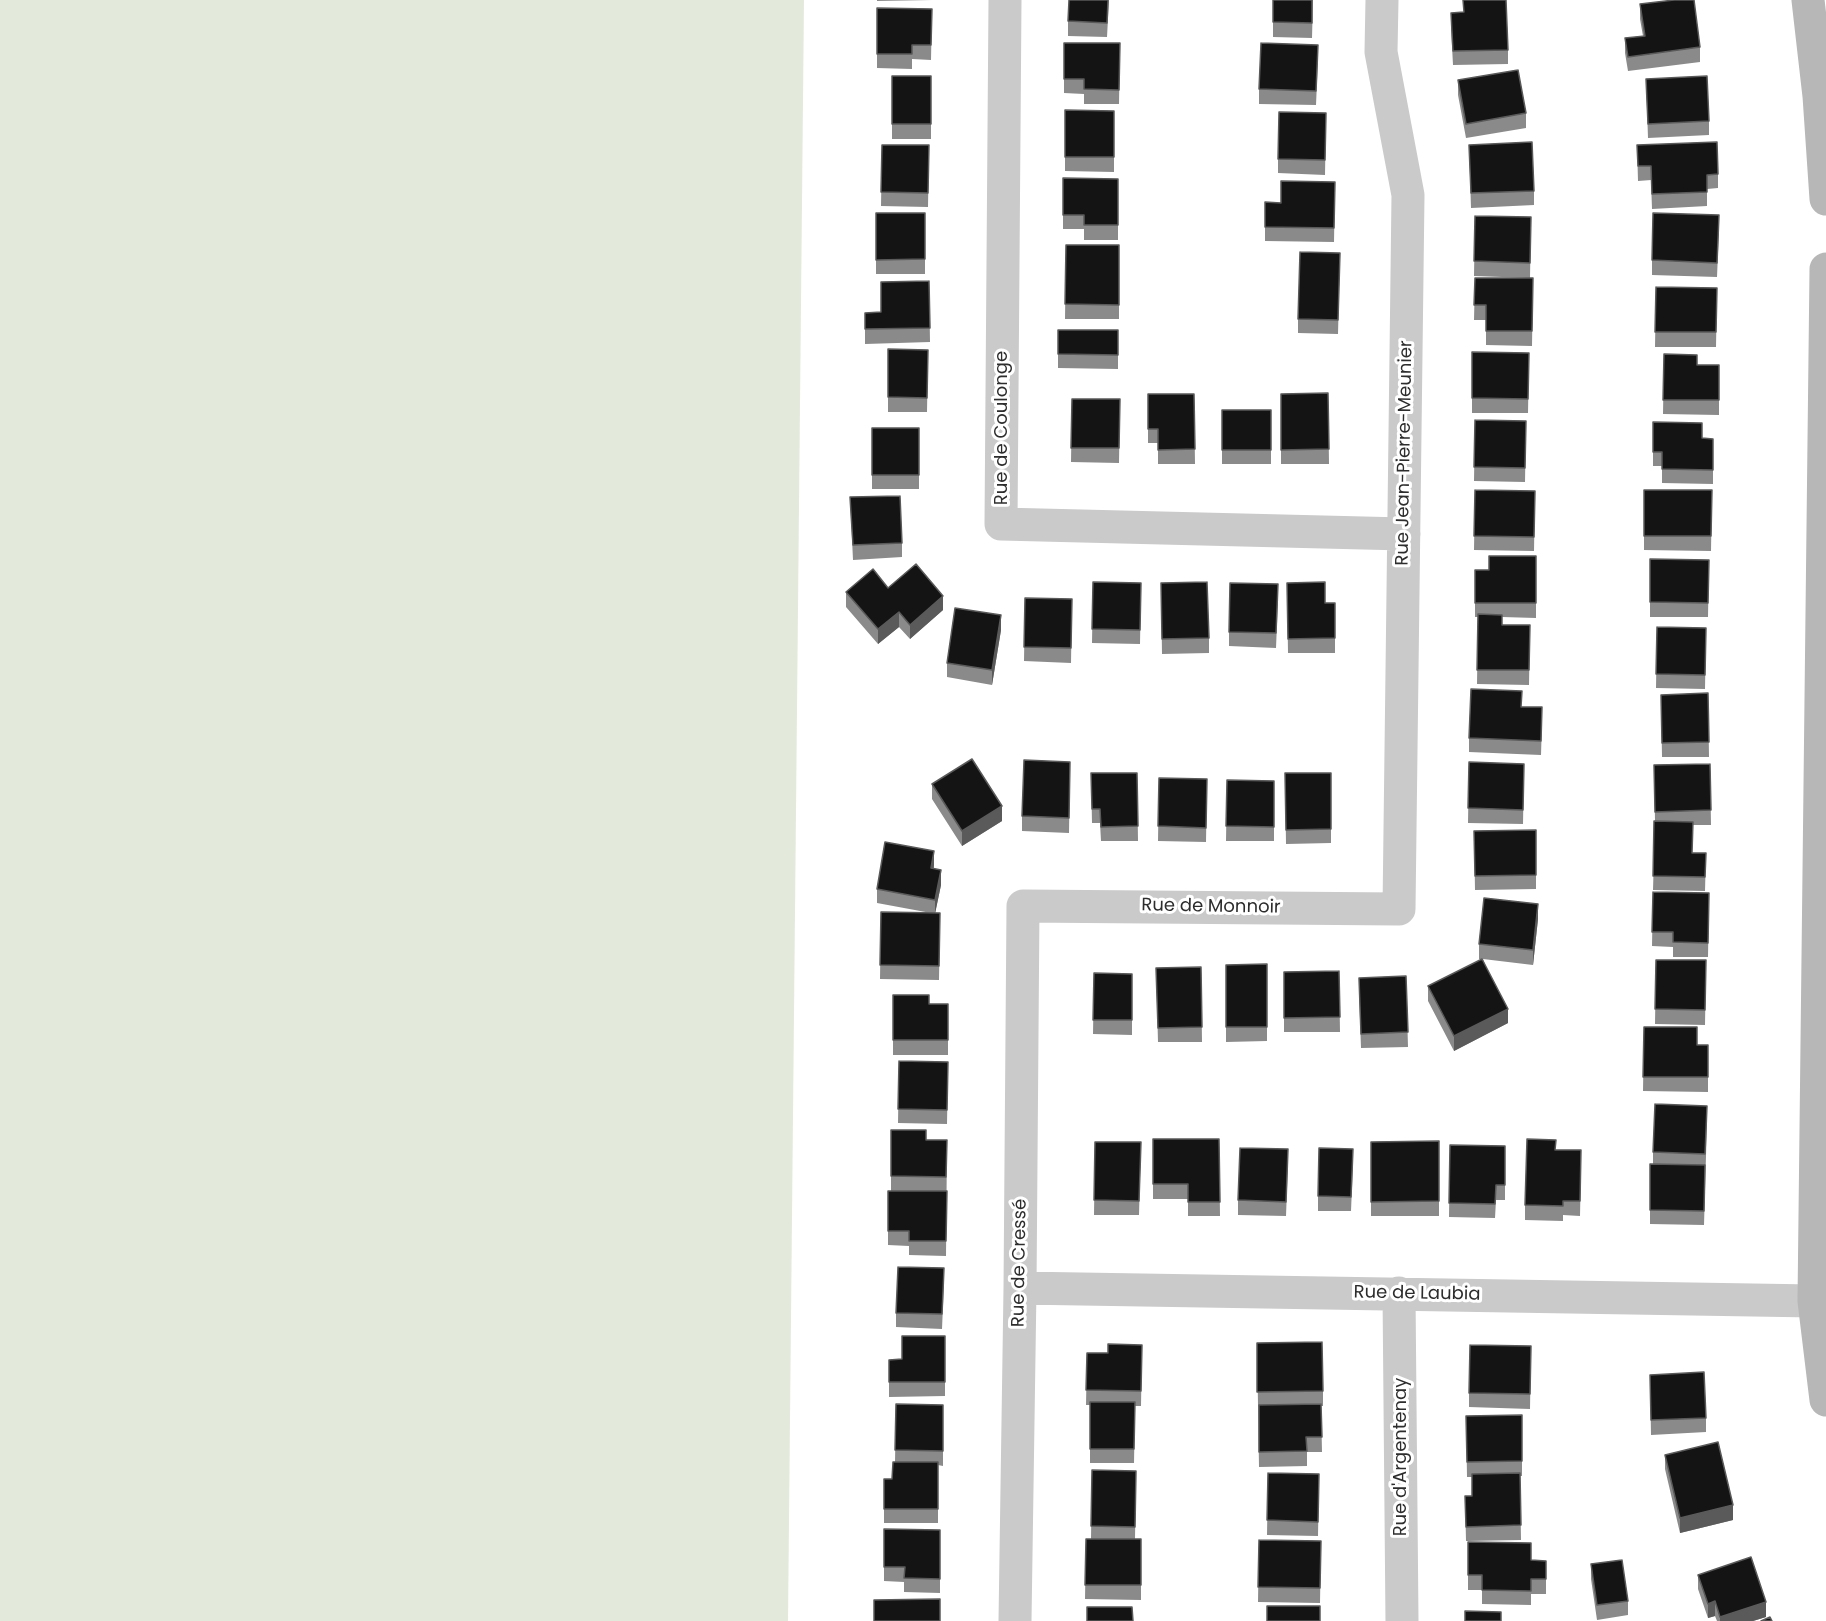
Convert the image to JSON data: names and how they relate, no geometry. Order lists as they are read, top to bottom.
{
  "streets": {
    "street": [
      "Rue de Coulonge",
      "Rue Jean-Pierre-Meunier",
      "Rue de Monnoir",
      "Rue de Cressé",
      "Rue de Laubia",
      "Rue d'Argentenay"
    ]
  },
  "crossings": [
    ["Rue de Coulonge", "Rue Jean-Pierre-Meunier"],
    ["Rue Jean-Pierre-Meunier", "Rue de Monnoir"],
    ["Rue de Monnoir", "Rue de Cressé"],
    ["Rue de Cressé", "Rue de Laubia"],
    ["Rue de Laubia", "Rue d'Argentenay"]
  ]
}
